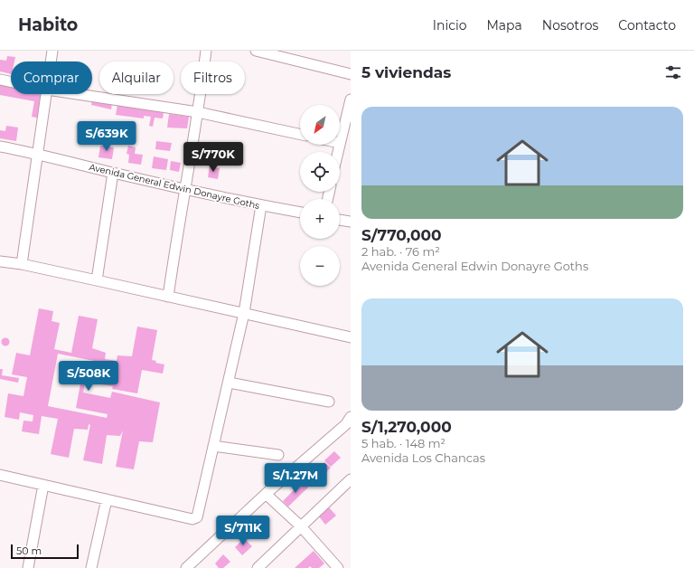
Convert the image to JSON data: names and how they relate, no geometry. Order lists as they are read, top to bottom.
{
  "streets": {
    "street": ["Avenida General Edwin Donayre Goths"]
  },
  "scale_bar": "50 m",
  "north": "bottom left",
  "page": {
    "header": "Habito",
    "nav": [
      "Inicio",
      "Mapa",
      "Nosotros",
      "Contacto"
    ],
    "heading": "5 viviendas",
    "chip": ["Comprar", "Alquilar", "Filtros"],
    "list": [
      {
        "name": "S/770,000",
        "note": "2 hab. · 76 m² · Avenida General Edwin Donayre Goths"
      },
      {
        "name": "S/1,270,000",
        "note": "5 hab. · 148 m² · Avenida Los Chancas"
      }
    ],
    "map_buttons": ["+", "−"],
    "price": [
      "S/639K",
      "S/770K",
      "S/508K",
      "S/1.27M",
      "S/711K"
    ],
    "scale": "50 m"
  }
}
